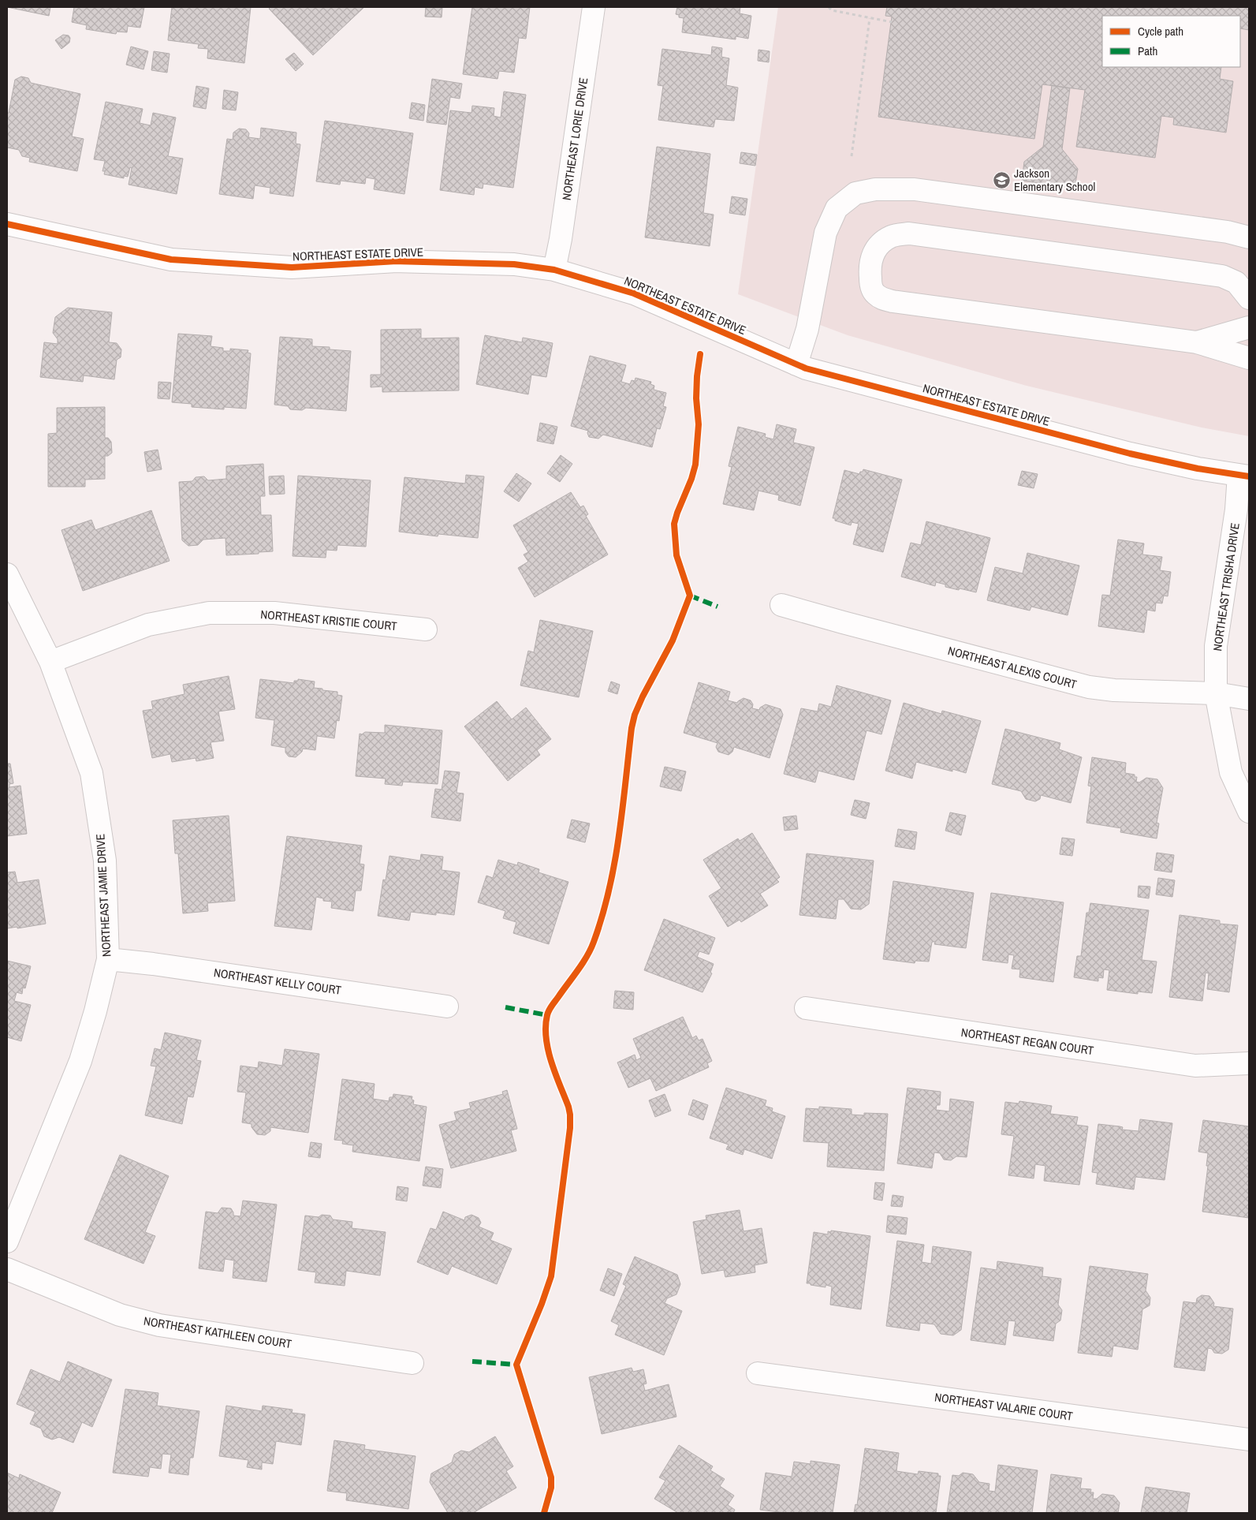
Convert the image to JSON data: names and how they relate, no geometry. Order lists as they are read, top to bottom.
{
  "streets": {
    "street": [
      "NORTHEAST LORIE DRIVE",
      "NORTHEAST ESTATE DRIVE",
      "NORTHEAST TRISHA DRIVE",
      "NORTHEAST KRISTIE COURT",
      "NORTHEAST ALEXIS COURT",
      "NORTHEAST JAMIE DRIVE",
      "NORTHEAST KELLY COURT",
      "NORTHEAST REGAN COURT",
      "NORTHEAST KATHLEEN COURT",
      "NORTHEAST VALARIE COURT"
    ]
  },
  "crossings": [
    ["NORTHEAST LORIE DRIVE", "NORTHEAST ESTATE DRIVE"],
    ["NORTHEAST ESTATE DRIVE", "NORTHEAST TRISHA DRIVE"],
    ["NORTHEAST TRISHA DRIVE", "NORTHEAST ALEXIS COURT"],
    ["NORTHEAST KRISTIE COURT", "NORTHEAST JAMIE DRIVE"],
    ["NORTHEAST JAMIE DRIVE", "NORTHEAST KELLY COURT"]
  ],
  "places": {
    "school or university": ["Jackson Elementary School"]
  },
  "legend": ["Cycle path", "Path"]
}
